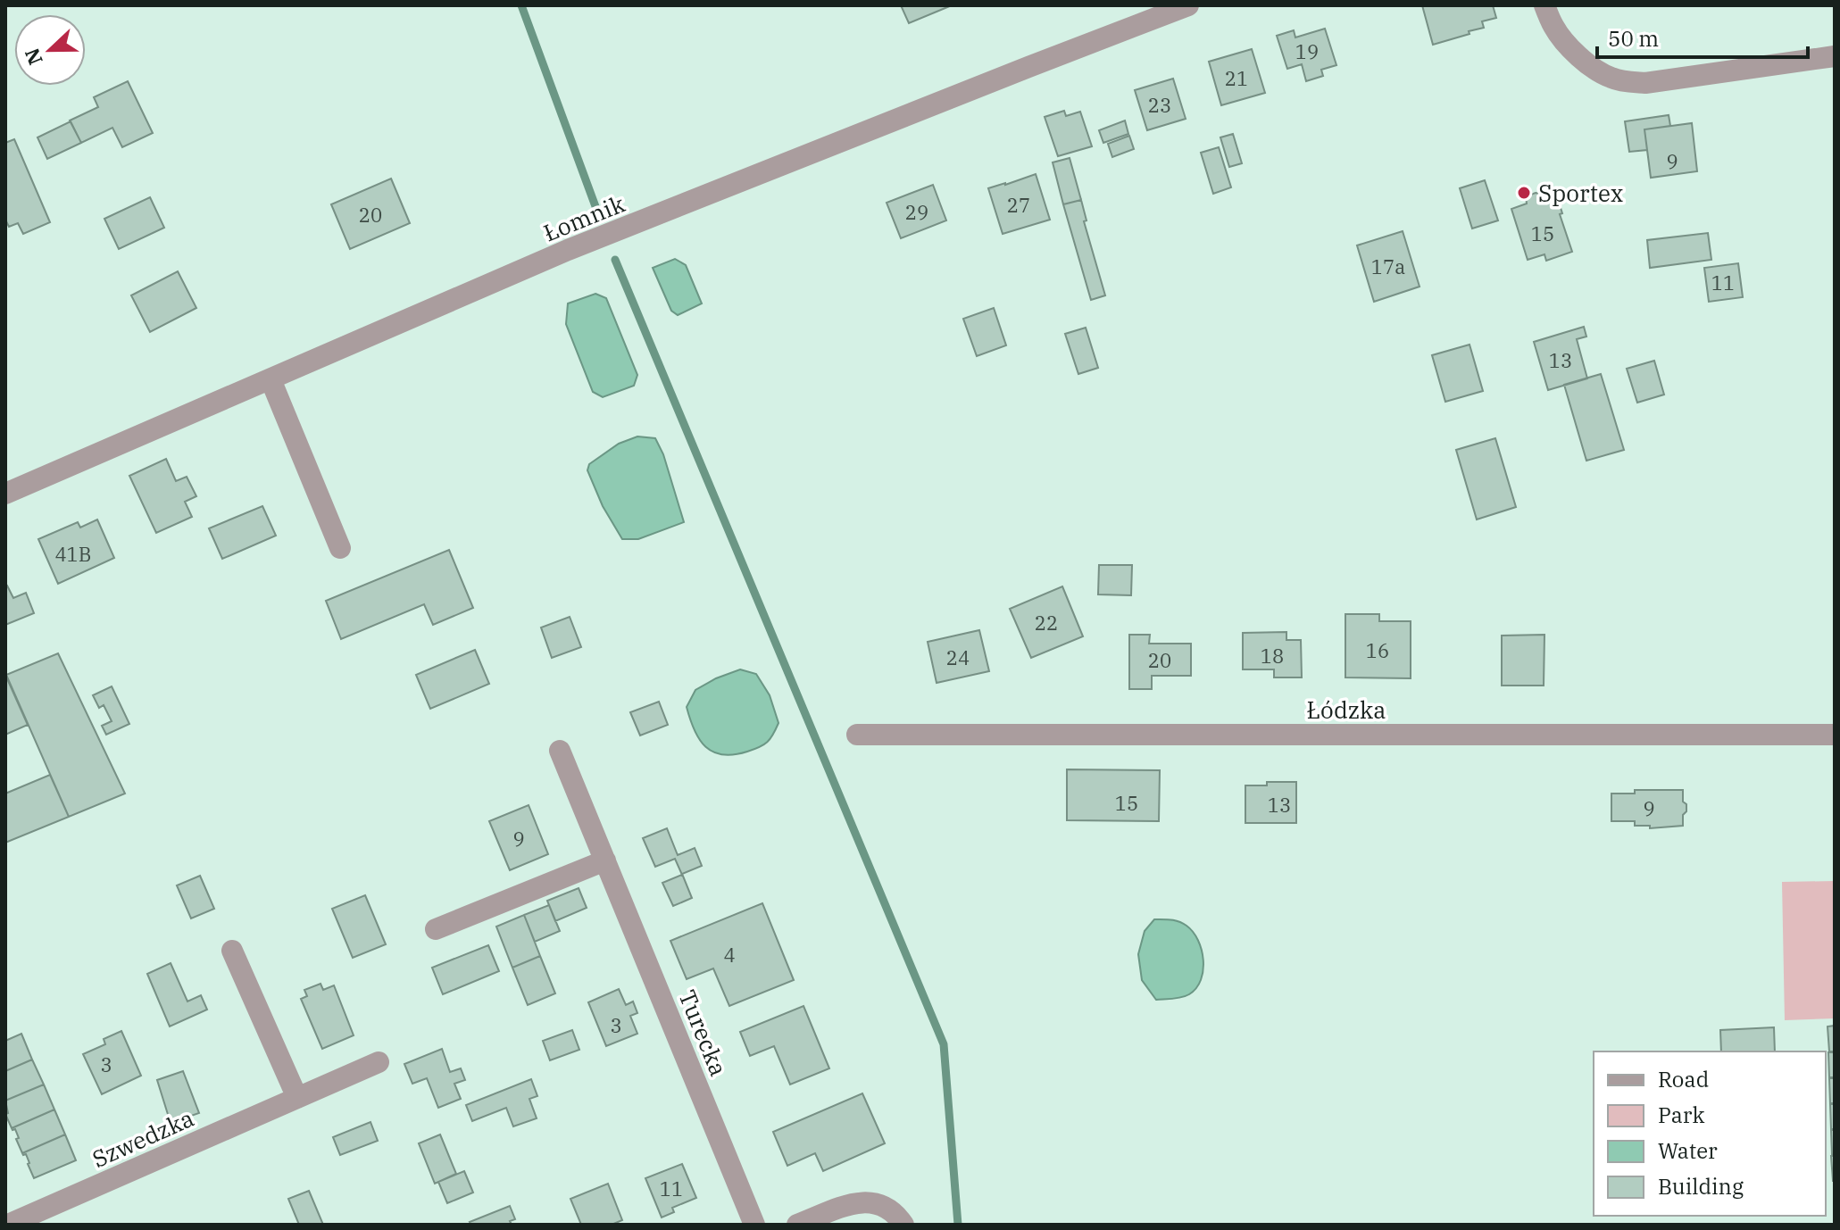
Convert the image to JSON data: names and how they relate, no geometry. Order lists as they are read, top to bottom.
{
  "streets": {
    "street": [
      "Łomnik",
      "Łódzka",
      "Turecka",
      "Szwedzka"
    ]
  },
  "places": ["Sportex"],
  "house_numbers": [
    "19",
    "21",
    "23",
    "9",
    "27",
    "29",
    "20",
    "15",
    "17a",
    "11",
    "13",
    "41B",
    "22",
    "16",
    "18",
    "24",
    "20",
    "15",
    "13",
    "9",
    "9",
    "4",
    "3",
    "3",
    "11"
  ],
  "legend": [
    "Road",
    "Park",
    "Water",
    "Building"
  ],
  "scale_bar": "50 m",
  "north": "left"
}
